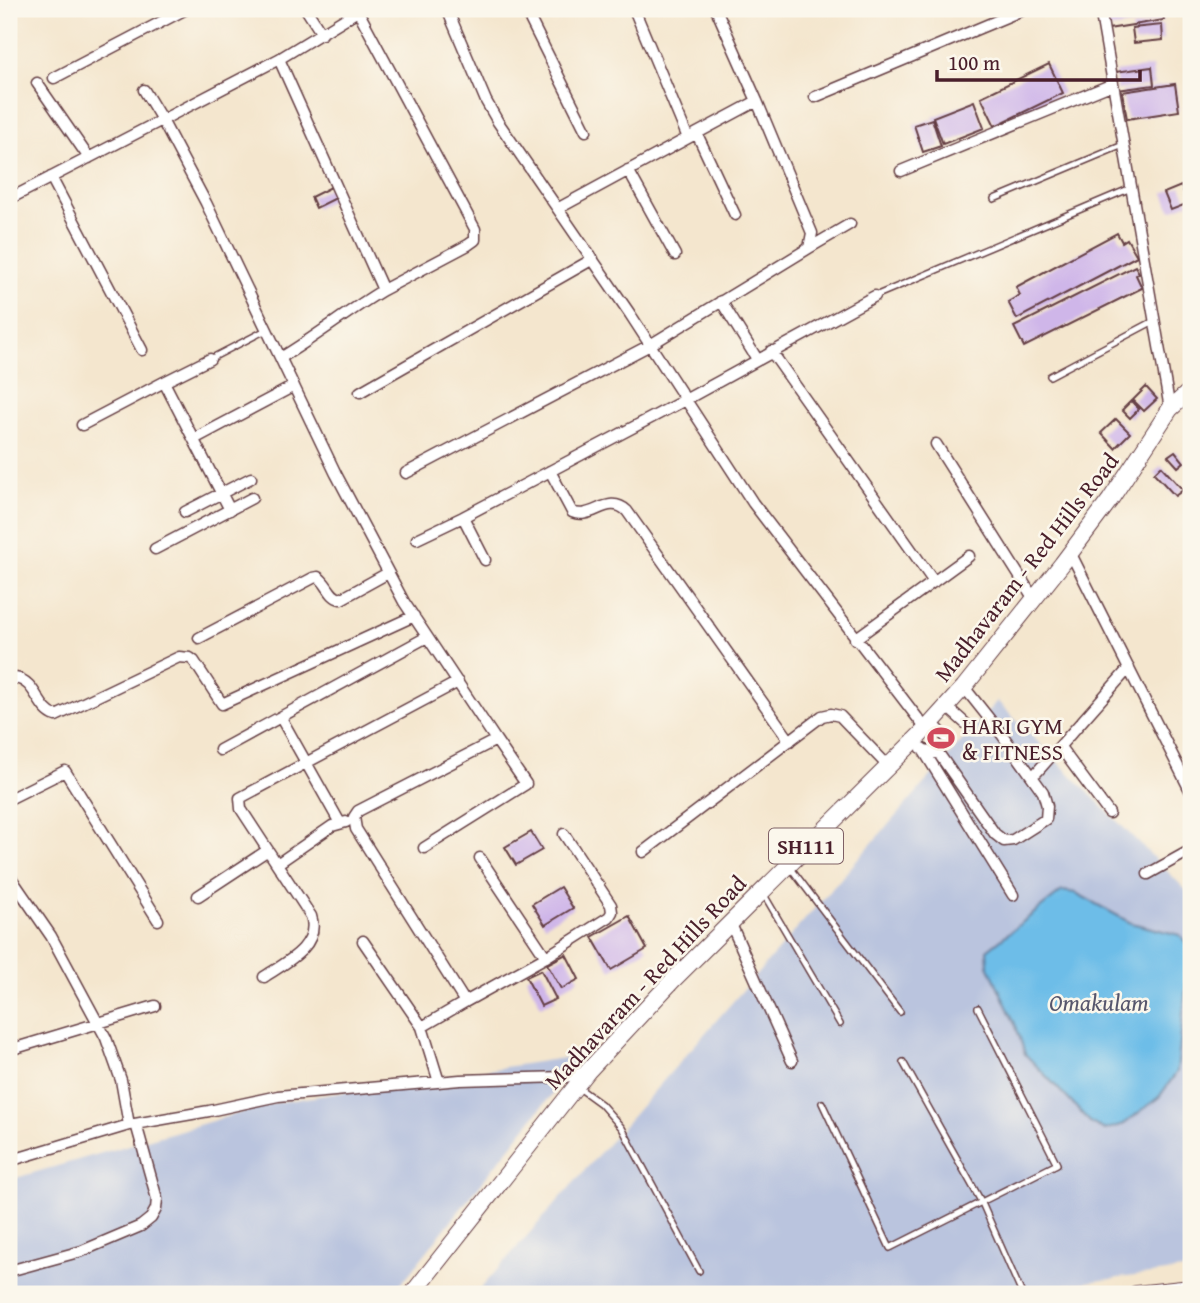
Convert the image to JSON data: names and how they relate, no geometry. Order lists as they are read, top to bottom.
{
  "streets": {
    "main road": ["Madhavaram - Red Hills Road", "SH111"]
  },
  "water": ["Omakulam"],
  "places": {
    "sports": ["HARI GYM & FITNESS"]
  },
  "scale_bar": "100 m"
}
